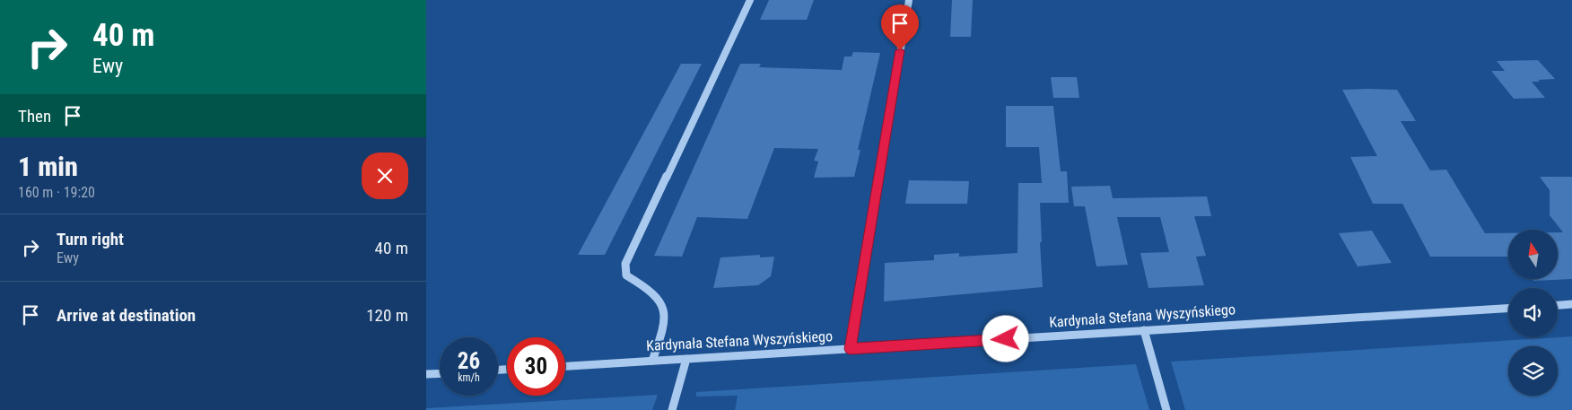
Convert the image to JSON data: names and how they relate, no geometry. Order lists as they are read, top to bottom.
{
  "streets": {
    "street": ["Kardynała Stefana Wyszyńskiego"]
  },
  "north": "top",
  "page": {
    "turn": ["40 m", "Ewy"],
    "then": "Then",
    "heading": ["1 min", "160 m · 19:20"],
    "list": [
      {
        "name": "Turn right",
        "note": "Ewy",
        "value": "40 m"
      },
      {
        "name": "Arrive at destination",
        "value": "120 m"
      }
    ],
    "speed": "26 km/h",
    "limit": "30"
  }
}
